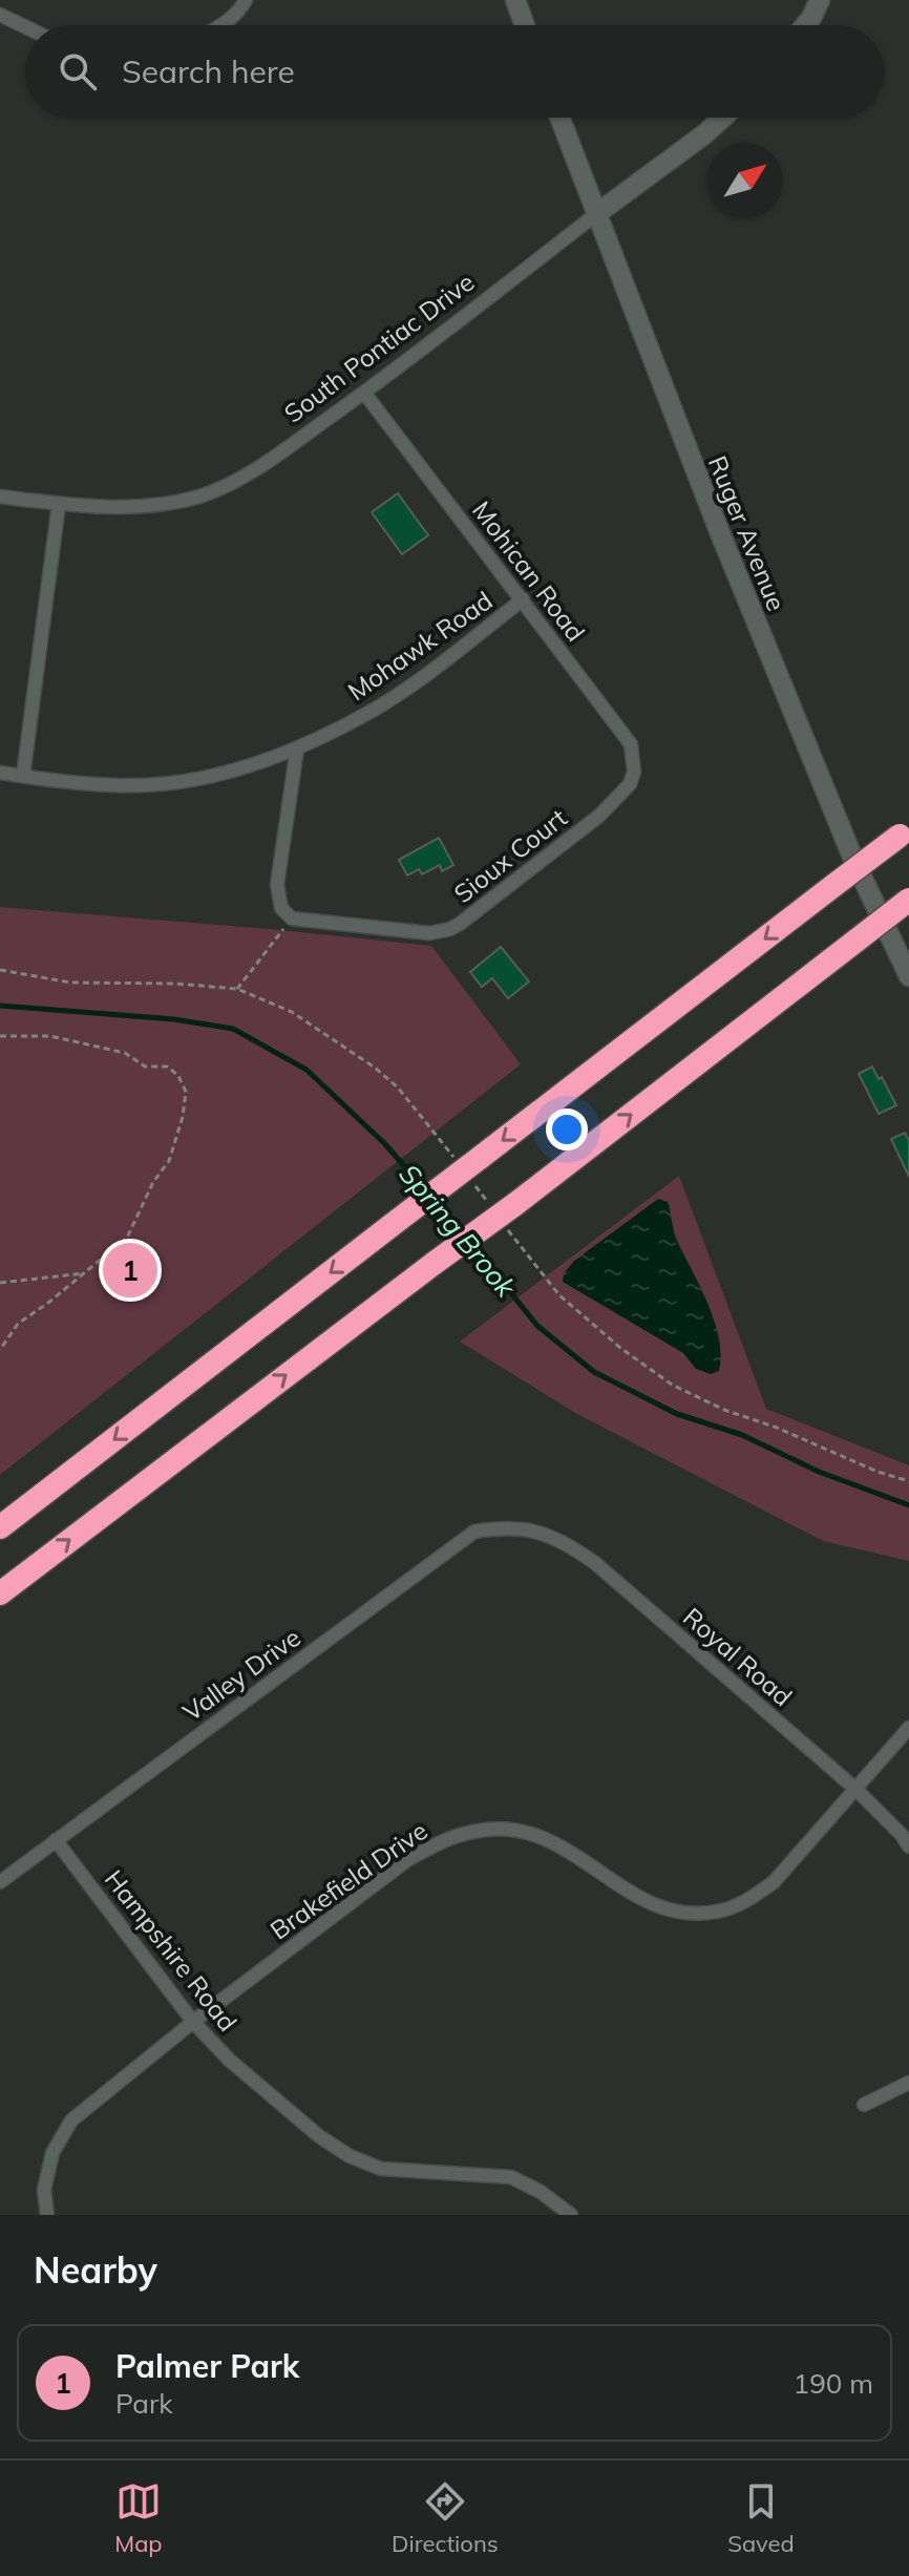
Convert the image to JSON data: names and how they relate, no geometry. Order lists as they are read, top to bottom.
{
  "streets": {
    "street": [
      "South Pontiac Drive",
      "Ruger Avenue",
      "Mohican Road",
      "Mohawk Road",
      "Sioux Court",
      "Royal Road",
      "Valley Drive",
      "Brakefield Drive",
      "Hampshire Road"
    ]
  },
  "crossings": [
    ["South Pontiac Drive", "Ruger Avenue"],
    ["South Pontiac Drive", "Mohican Road"],
    ["Mohican Road", "Mohawk Road"],
    ["Mohican Road", "Sioux Court"],
    ["Royal Road", "Valley Drive"],
    ["Royal Road", "Brakefield Drive"],
    ["Valley Drive", "Hampshire Road"],
    ["Brakefield Drive", "Hampshire Road"]
  ],
  "water": ["Spring Brook"],
  "north": "top right",
  "page": {
    "search": "Search here",
    "pins": "1",
    "heading": "Nearby",
    "list": [
      {
        "mark": "1",
        "name": "Palmer Park",
        "note": "Park",
        "value": "190 m"
      }
    ],
    "nav": ["Map", "Directions", "Saved"]
  }
}
